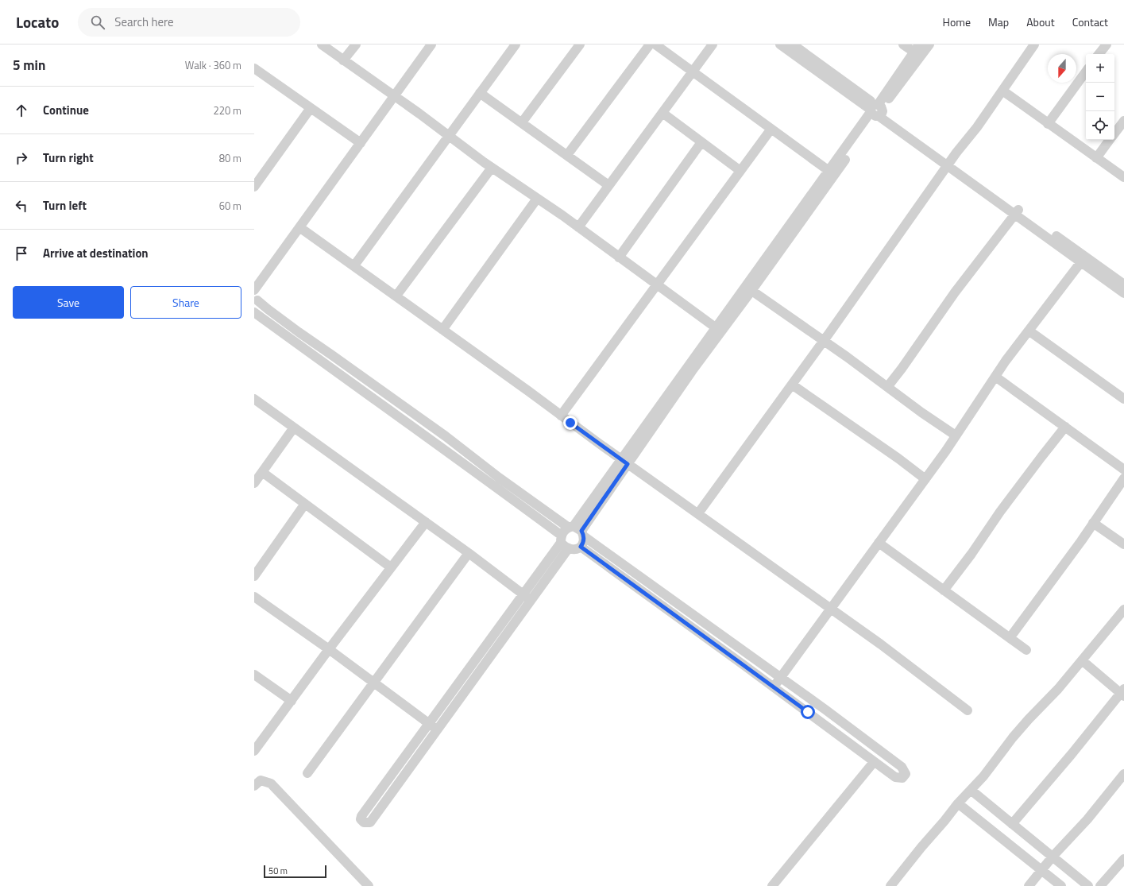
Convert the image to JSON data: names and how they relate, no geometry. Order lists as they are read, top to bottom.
{
  "scale_bar": "50 m",
  "north": "bottom",
  "page": {
    "header": "Locato",
    "search": "Search here",
    "nav": [
      "Home",
      "Map",
      "About",
      "Contact"
    ],
    "heading": ["5 min", "Walk · 360 m"],
    "map_buttons": ["+", "−"],
    "list": [
      ["Continue", "220 m"],
      ["Turn right", "80 m"],
      ["Turn left", "60 m"],
      "Arrive at destination"
    ],
    "buttons": ["Save", "Share"],
    "scale": "50 m"
  }
}
